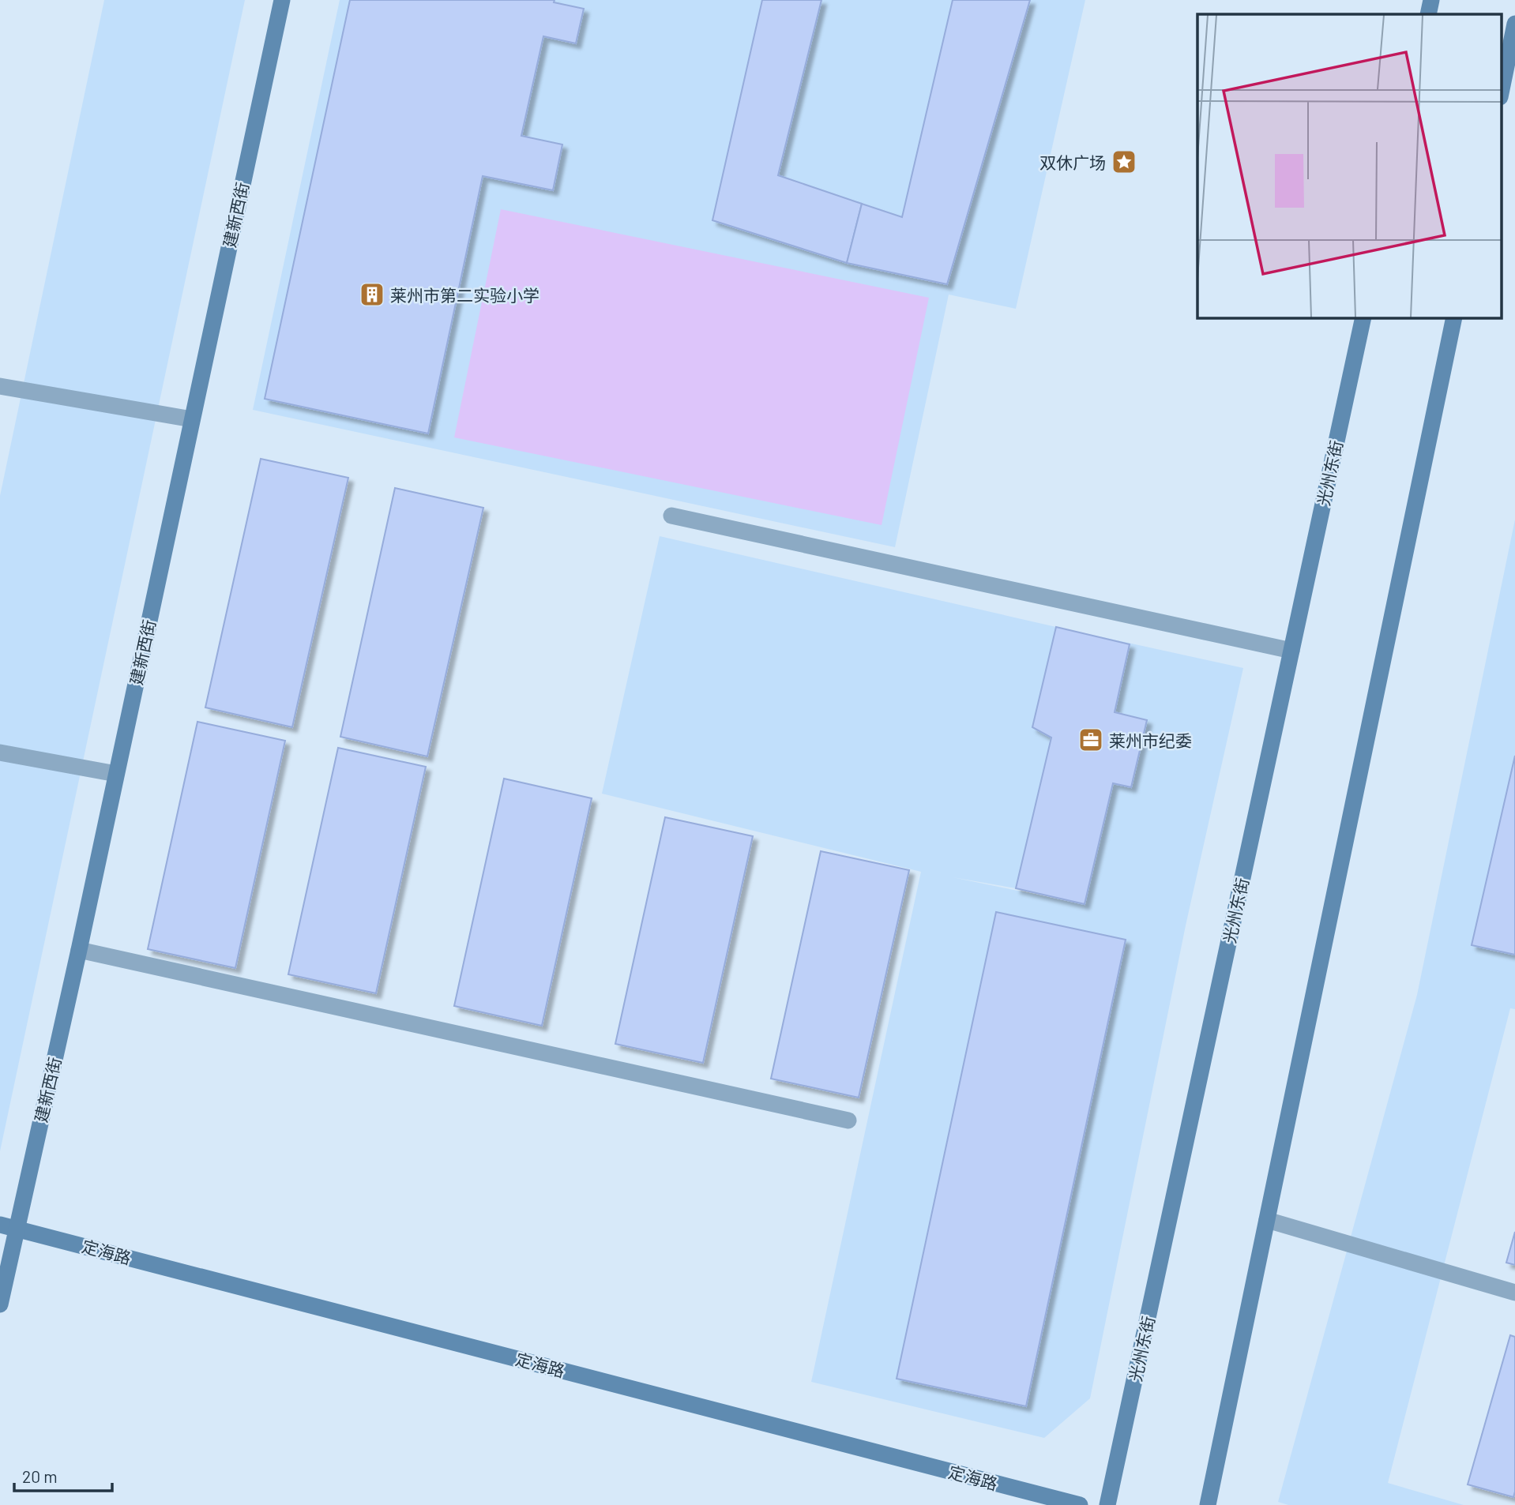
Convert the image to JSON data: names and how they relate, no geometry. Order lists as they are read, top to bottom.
{
  "streets": {
    "main road": ["建新西街", "光州东街", "定海路"]
  },
  "crossings": [
    ["建新西街", "定海路"]
  ],
  "places": {
    "place": ["双休广场"],
    "building": ["莱州市第二实验小学"],
    "office": ["莱州市纪委"]
  },
  "scale_bar": "20 m"
}
